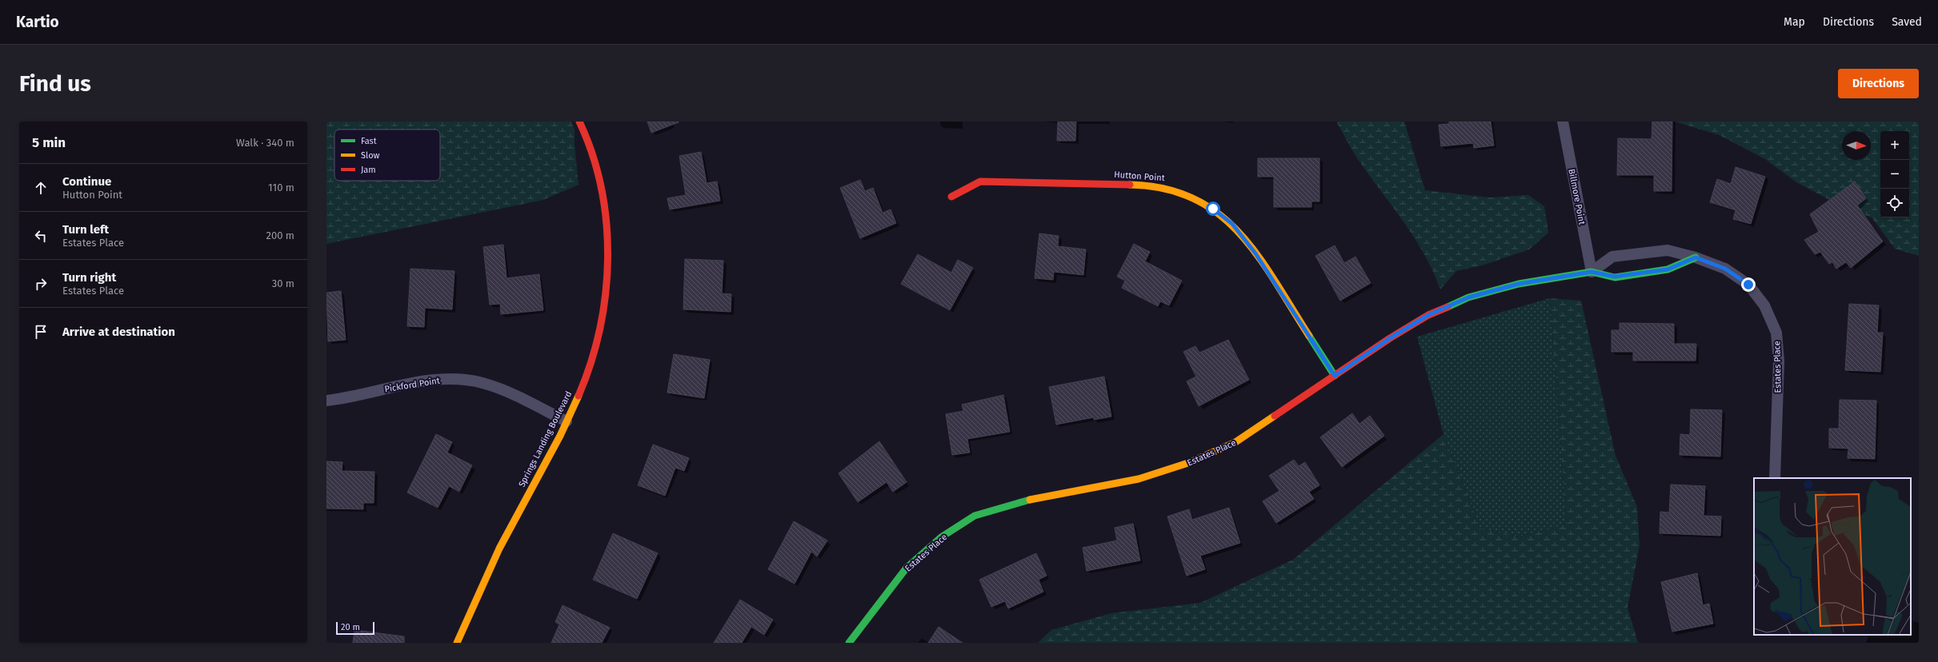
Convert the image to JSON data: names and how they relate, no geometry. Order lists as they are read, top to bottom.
{
  "streets": {
    "street": [
      "Hutton Point",
      "Billmore Point",
      "Estates Place",
      "Pickford Point",
      "Springs Landing Boulevard"
    ]
  },
  "crossings": [
    ["Hutton Point", "Estates Place"],
    ["Billmore Point", "Estates Place"],
    ["Pickford Point", "Springs Landing Boulevard"]
  ],
  "legend": ["Fast", "Slow", "Jam"],
  "scale_bar": "20 m",
  "north": "right",
  "page": {
    "header": "Kartio",
    "nav": ["Map", "Directions", "Saved"],
    "buttons": "Directions",
    "title": "Find us",
    "heading": ["5 min", "Walk · 340 m"],
    "map_buttons": ["+", "−"],
    "list": [
      ["Continue", "Hutton Point", "110 m"],
      ["Turn left", "Estates Place", "200 m"],
      ["Turn right", "Estates Place", "30 m"],
      "Arrive at destination"
    ],
    "scale": "20 m"
  }
}
